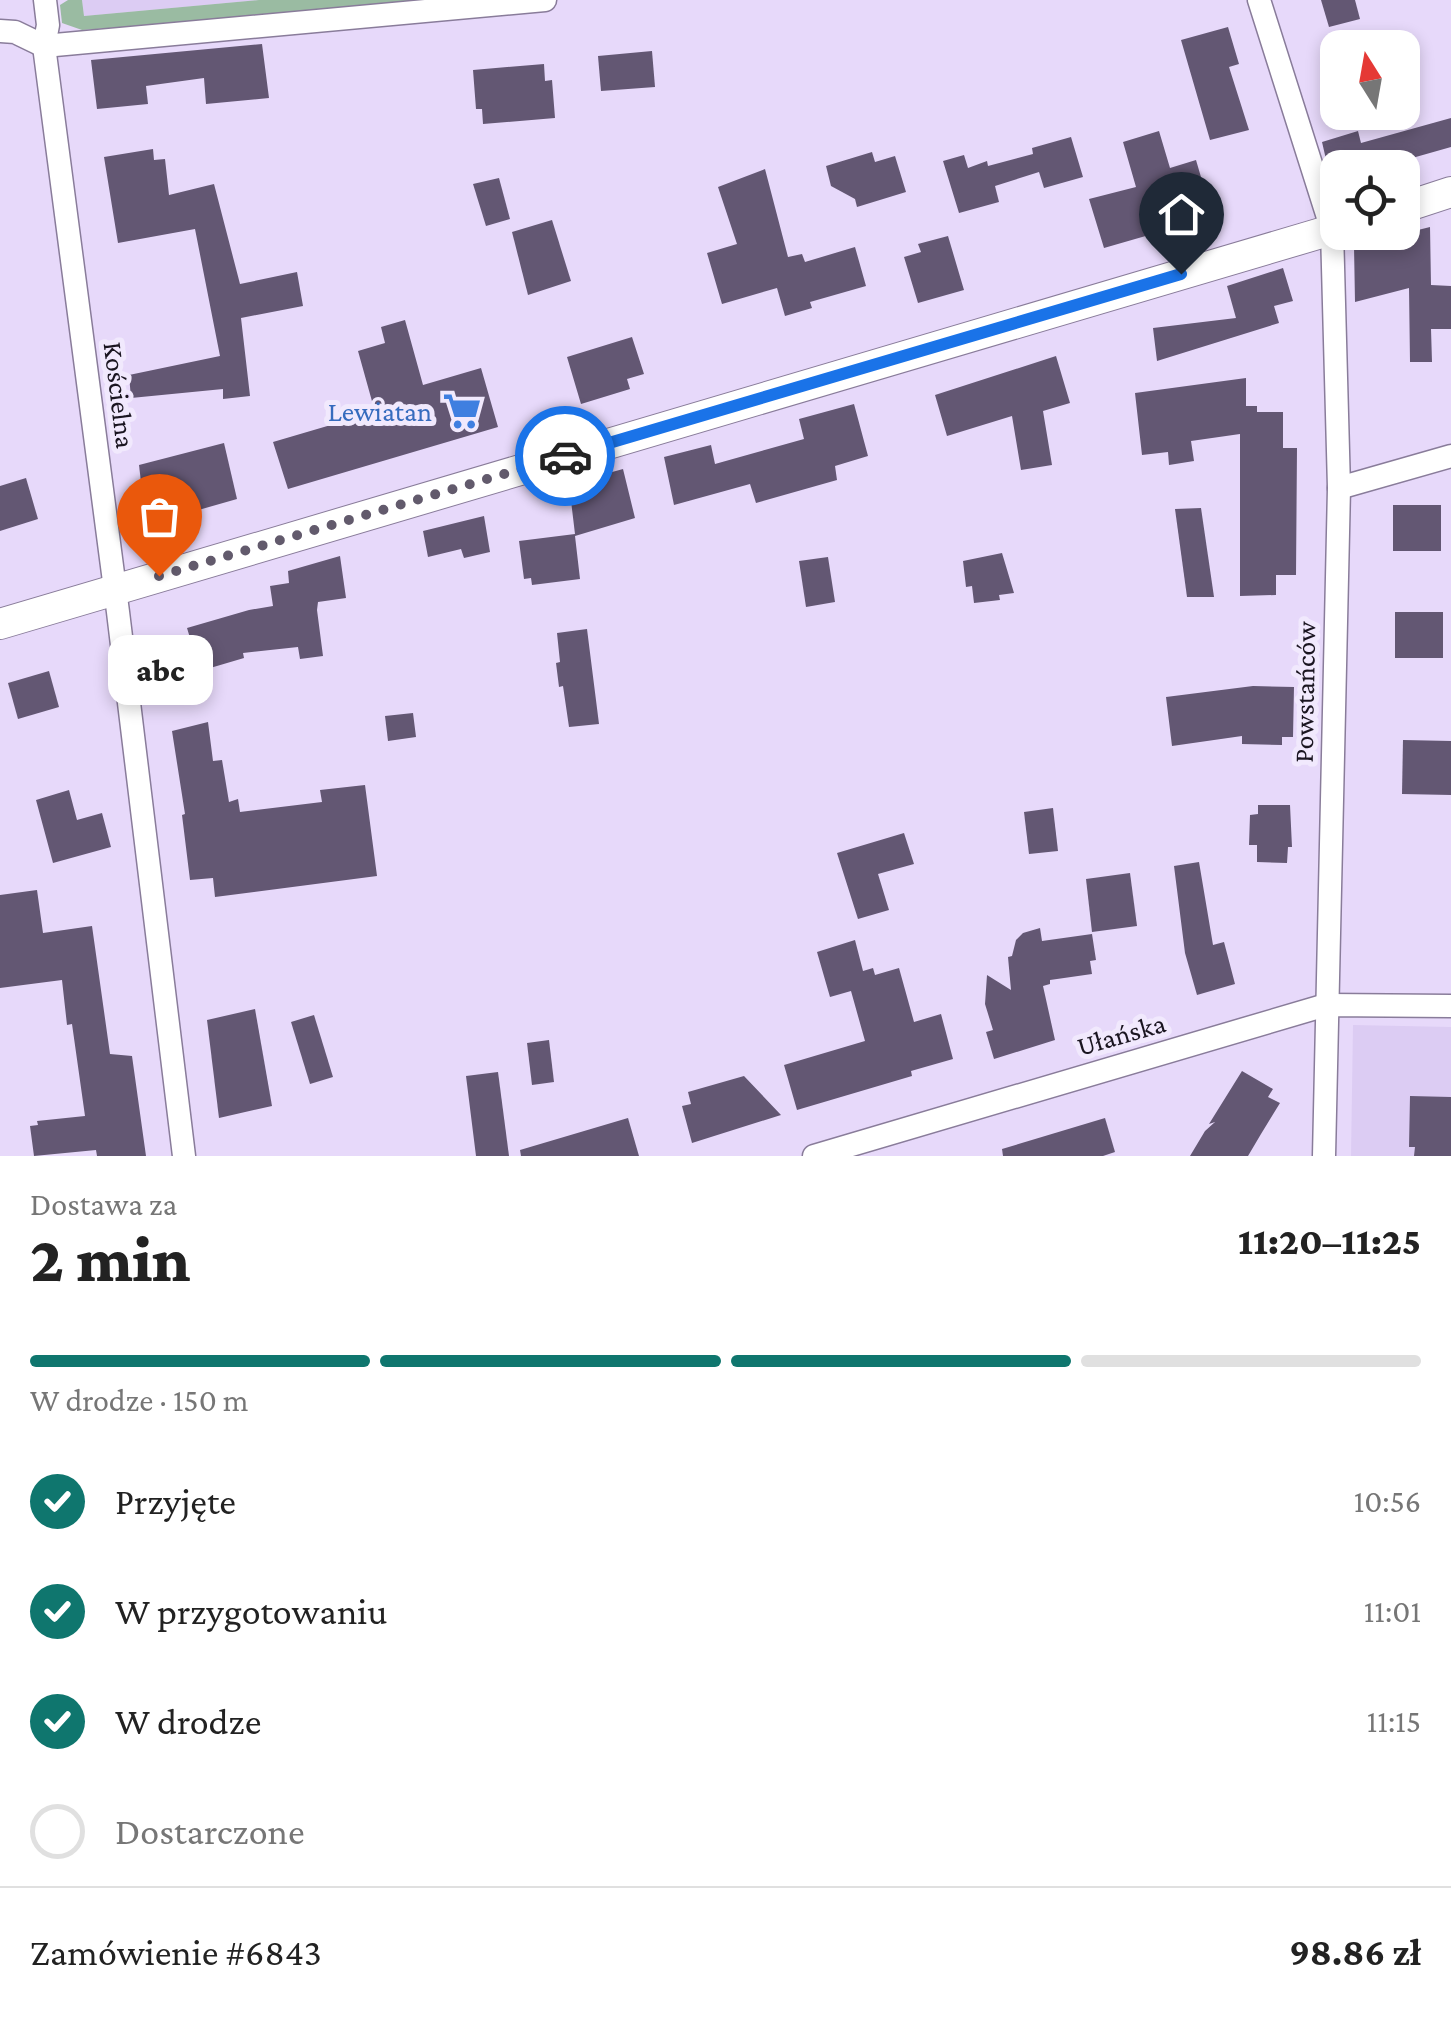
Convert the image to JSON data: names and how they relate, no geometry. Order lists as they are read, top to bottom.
{
  "streets": {
    "street": ["Kościelna", "Powstańców", "Ułańska"]
  },
  "crossings": [
    ["Powstańców", "Ułańska"]
  ],
  "places": {
    "supermarket": ["Lewiatan"],
    "other": ["abc"]
  },
  "north": "top",
  "page": {
    "bubble": "abc",
    "heading": ["2 min", "Dostawa za", "11:20–11:25"],
    "panel": ["Zamówienie #6843", "98.86 zł"],
    "bar": "W drodze · 150 m",
    "list": [
      ["Przyjęte", "10:56"],
      ["W przygotowaniu", "11:01"],
      ["W drodze", "11:15"],
      "Dostarczone"
    ]
  }
}
